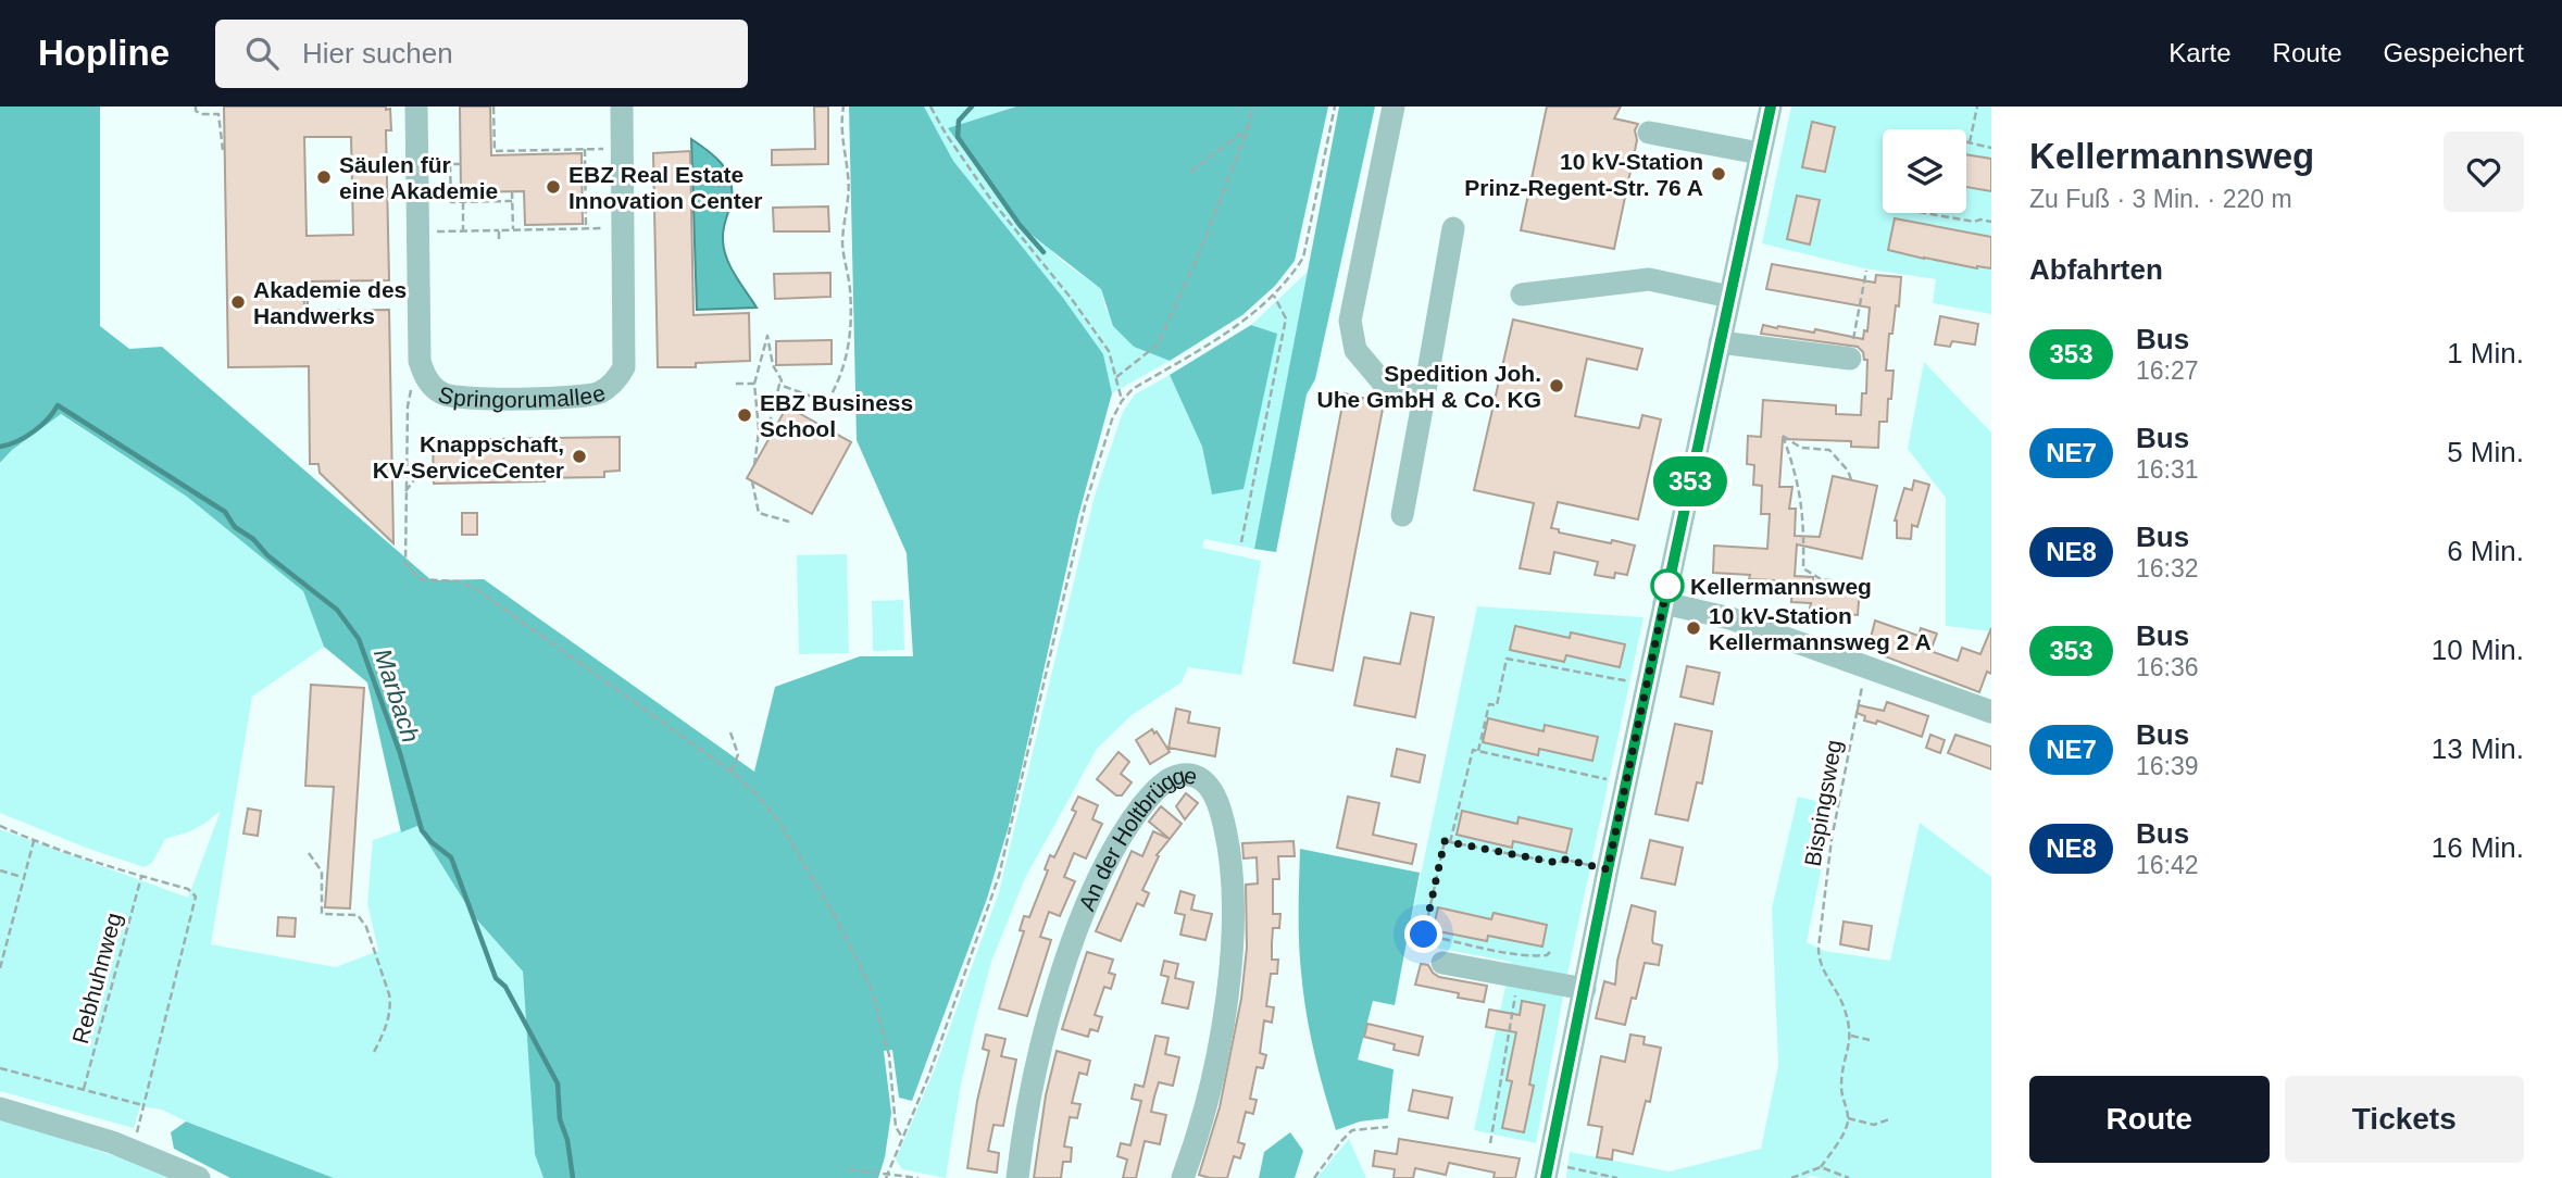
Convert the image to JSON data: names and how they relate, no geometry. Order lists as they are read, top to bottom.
{
  "streets": {
    "street": ["Springorumallee", "An der Holtbrügge"],
    "path": ["Bispingsweg", "Rebhuhnweg"]
  },
  "water": ["Marbach"],
  "places": [
    "10 kV-Station Prinz-Regent-Str. 76 A",
    "Säulen für eine Akademie",
    "EBZ Real Estate Innovation Center",
    "Akademie des Handwerks",
    "Spedition Joh. Uhe GmbH & Co. KG",
    "EBZ Business School",
    "Knappschaft, KV-ServiceCenter",
    "Kellermannsweg",
    "10 kV-Station Kellermannsweg 2 A"
  ],
  "lines": ["bus line 353"],
  "page": {
    "header": "Hopline",
    "search": "Hier suchen",
    "nav": ["Karte", "Route", "Gespeichert"],
    "on_map": "353",
    "heading": [
      ["Kellermannsweg", "Zu Fuß · 3 Min. · 220 m"],
      "Abfahrten"
    ],
    "list": [
      {
        "mark": "353",
        "name": "Bus",
        "note": "16:27",
        "value": "1 Min."
      },
      {
        "mark": "NE7",
        "name": "Bus",
        "note": "16:31",
        "value": "5 Min."
      },
      {
        "mark": "NE8",
        "name": "Bus",
        "note": "16:32",
        "value": "6 Min."
      },
      {
        "mark": "353",
        "name": "Bus",
        "note": "16:36",
        "value": "10 Min."
      },
      {
        "mark": "NE7",
        "name": "Bus",
        "note": "16:39",
        "value": "13 Min."
      },
      {
        "mark": "NE8",
        "name": "Bus",
        "note": "16:42",
        "value": "16 Min."
      }
    ],
    "buttons": ["Route", "Tickets"]
  }
}
